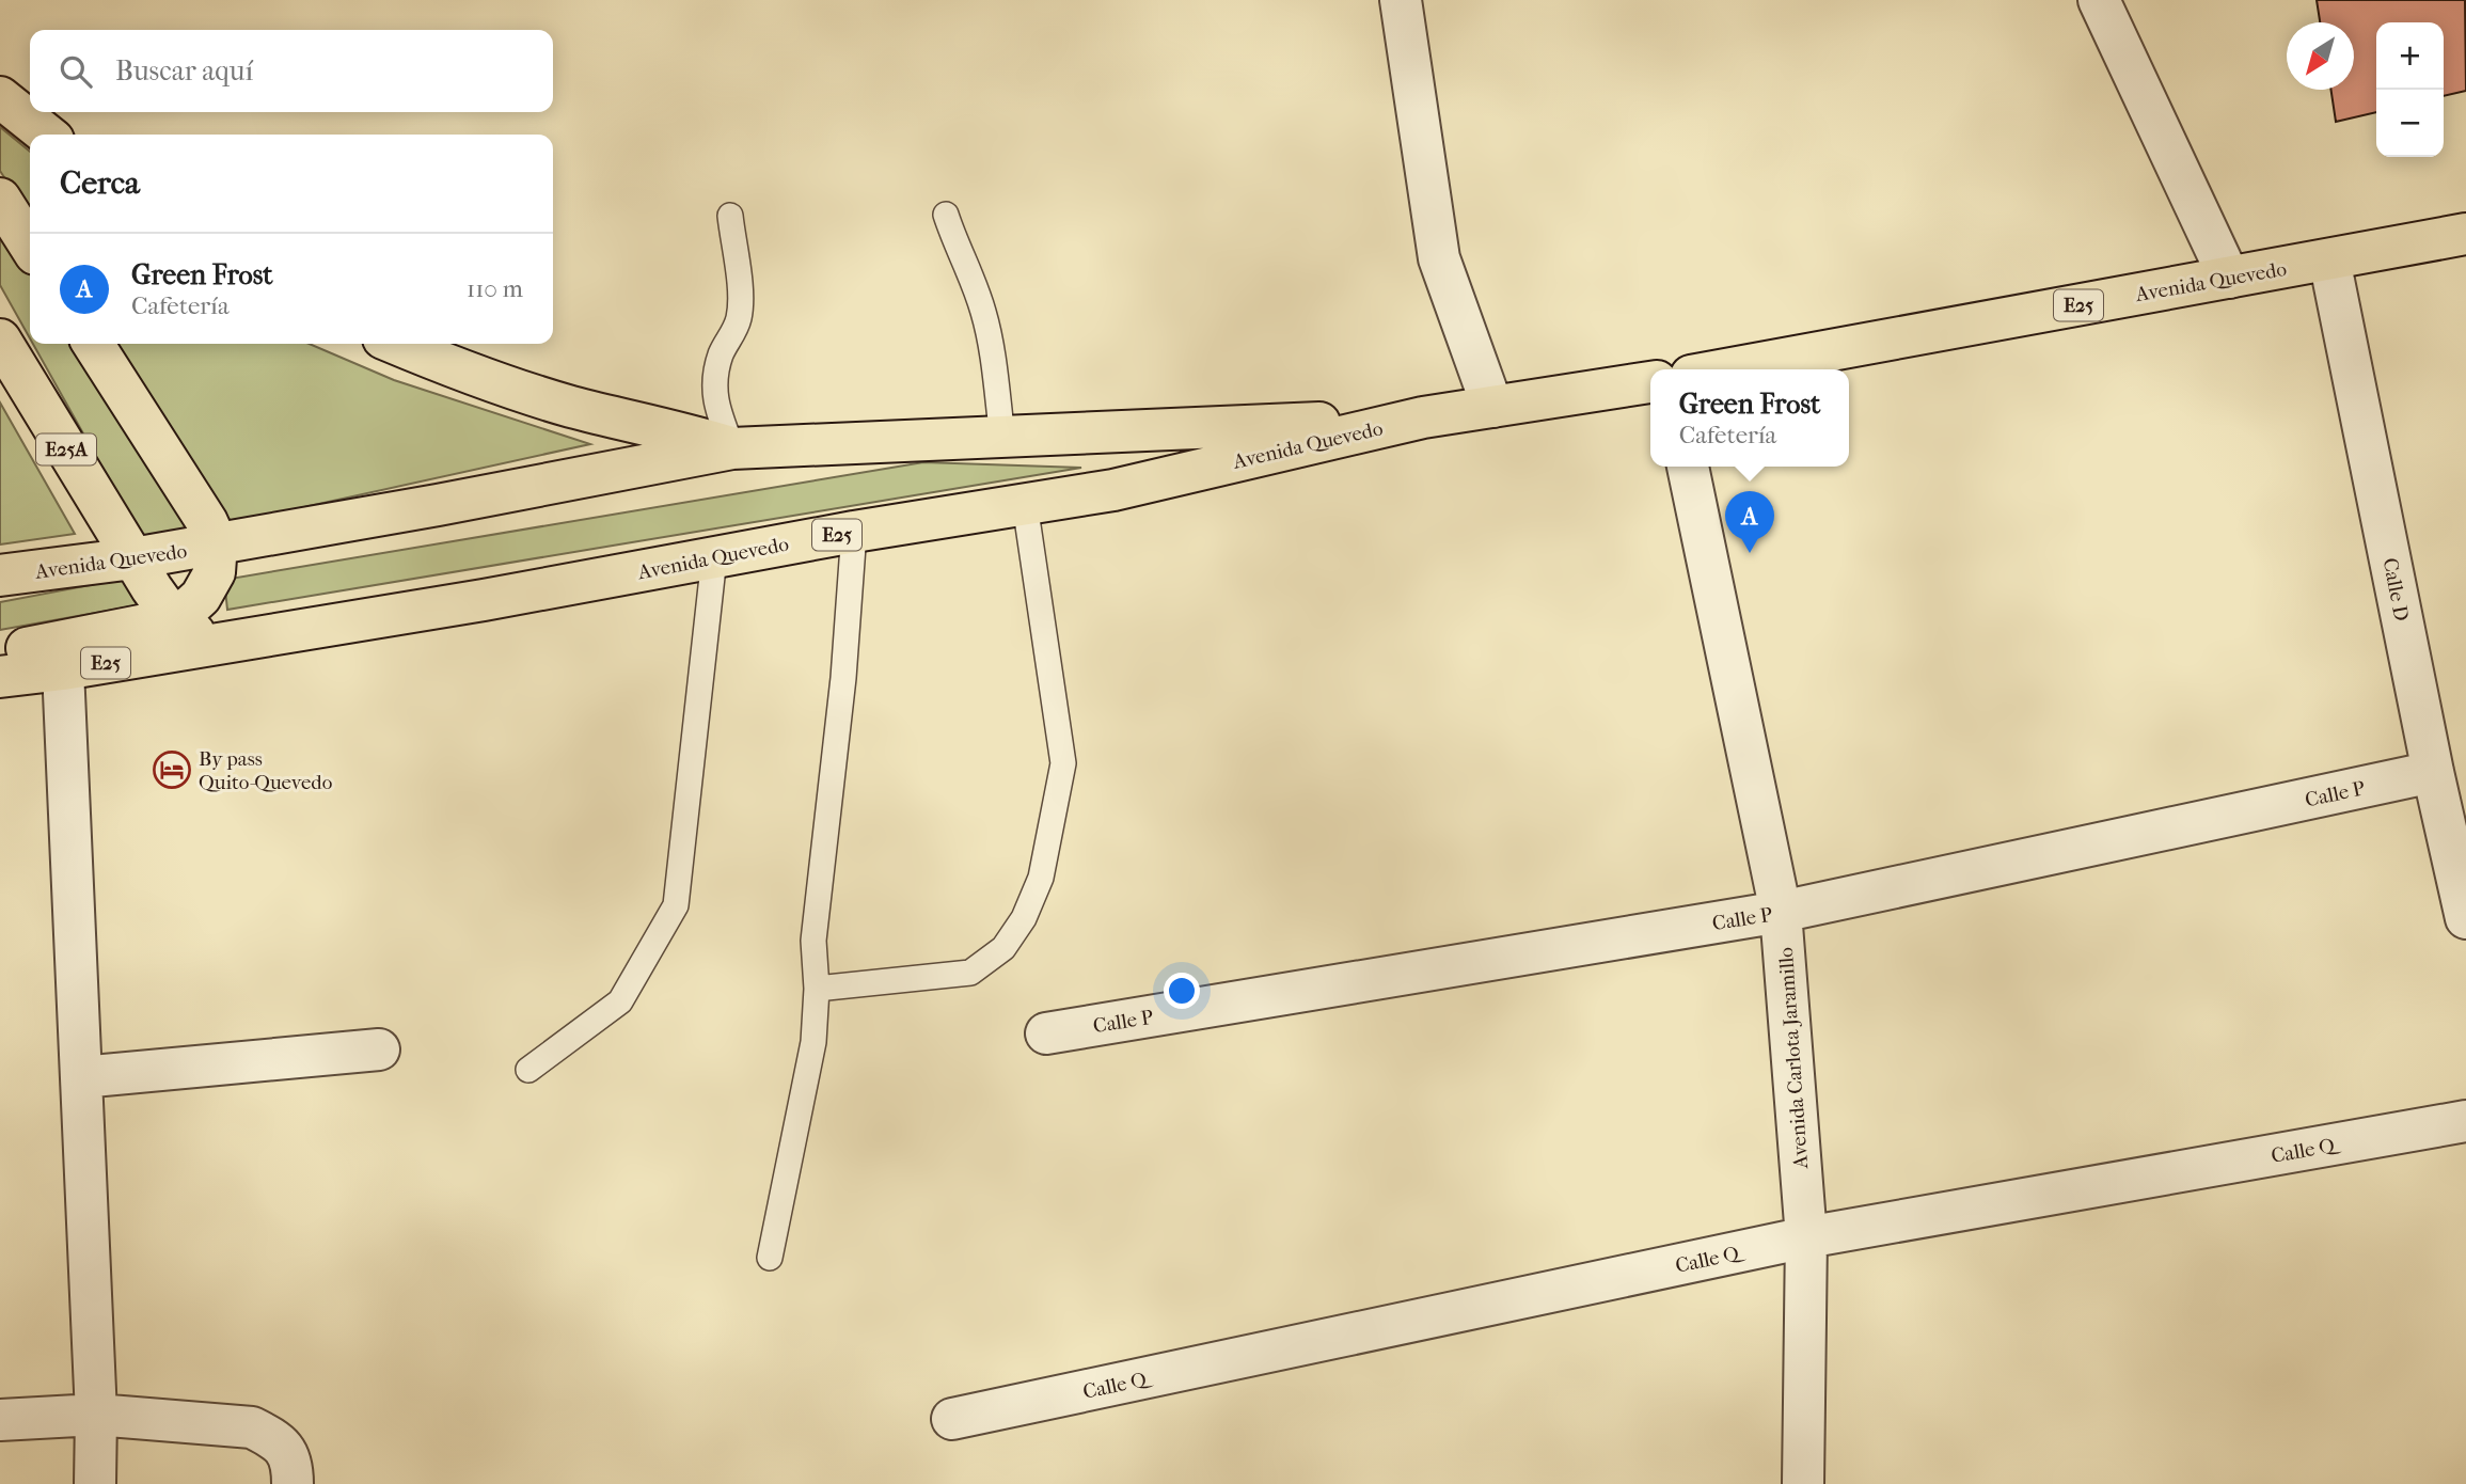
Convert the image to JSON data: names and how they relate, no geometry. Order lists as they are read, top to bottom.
{
  "streets": {
    "highway": ["Avenida Quevedo", "E25", "E25A"],
    "street": [
      "Calle D",
      "Calle P",
      "Avenida Carlota Jaramillo",
      "Calle Q"
    ]
  },
  "crossings": [
    ["Avenida Quevedo", "E25A"],
    ["Avenida Quevedo", "Calle D"],
    ["Calle D", "Calle P"],
    ["Calle P", "Avenida Carlota Jaramillo"],
    ["Avenida Carlota Jaramillo", "Calle Q"]
  ],
  "places": {
    "hotel": ["By pass Quito-Quevedo"]
  },
  "north": "bottom left",
  "page": {
    "map_buttons": ["+", "−"],
    "search": "Buscar aquí",
    "heading": "Cerca",
    "list": [
      {
        "mark": "A",
        "name": "Green Frost",
        "note": "Cafetería",
        "value": "110 m"
      }
    ],
    "popup": ["Green Frost", "Cafetería"],
    "pins": "A"
  }
}
